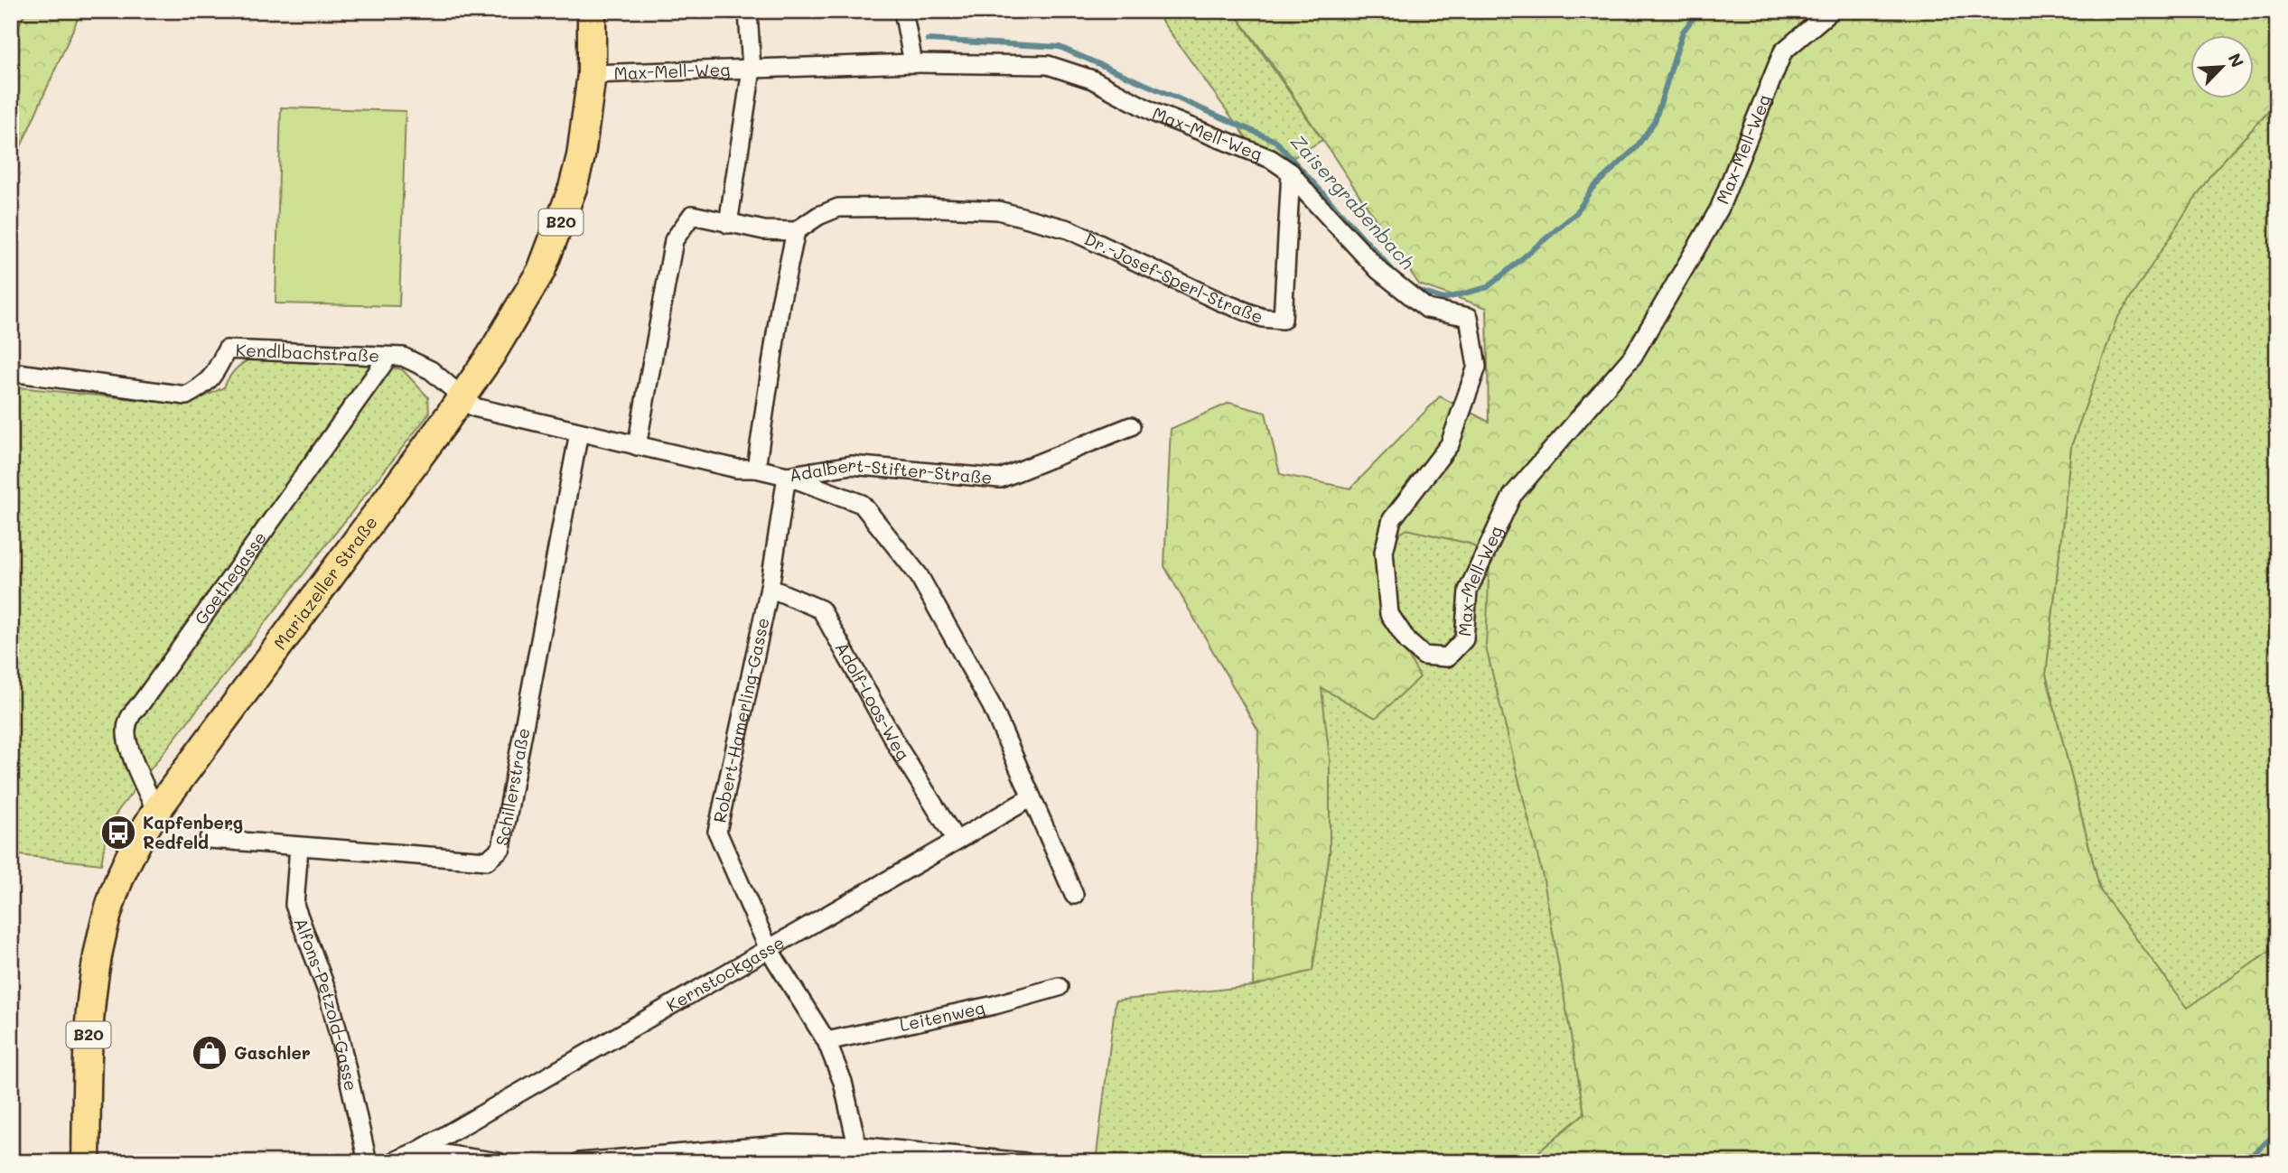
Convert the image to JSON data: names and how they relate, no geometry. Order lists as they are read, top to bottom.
{
  "streets": {
    "main road": ["B20", "Mariazeller Straße"],
    "street": [
      "Max-Mell-Weg",
      "Dr.-Josef-Sperl-Straße",
      "Kendlbachstraße",
      "Adalbert-Stifter-Straße",
      "Goethegasse",
      "Adolf-Loos-Weg",
      "Robert-Hamerling-Gasse",
      "Schillerstraße",
      "Kernstockgasse",
      "Alfons-Petzold-Gasse",
      "Leitenweg"
    ]
  },
  "crossings": [
    ["Max-Mell-Weg", "Dr.-Josef-Sperl-Straße"],
    ["Max-Mell-Weg", "Mariazeller Straße"],
    ["Kendlbachstraße", "Adalbert-Stifter-Straße"],
    ["Kendlbachstraße", "Goethegasse"],
    ["Kendlbachstraße", "Mariazeller Straße"],
    ["Adalbert-Stifter-Straße", "Mariazeller Straße"],
    ["Adalbert-Stifter-Straße", "Robert-Hamerling-Gasse"],
    ["Adalbert-Stifter-Straße", "Schillerstraße"],
    ["Goethegasse", "Mariazeller Straße"],
    ["Adolf-Loos-Weg", "Robert-Hamerling-Gasse"],
    ["Adolf-Loos-Weg", "Kernstockgasse"],
    ["Robert-Hamerling-Gasse", "Kernstockgasse"],
    ["Robert-Hamerling-Gasse", "Leitenweg"],
    ["Schillerstraße", "Alfons-Petzold-Gasse"]
  ],
  "water": ["Zaisergrabenbach"],
  "places": {
    "bus stop": ["Kapfenberg Redfeld"],
    "shop": ["Gaschler"]
  },
  "north": "top right"
}
